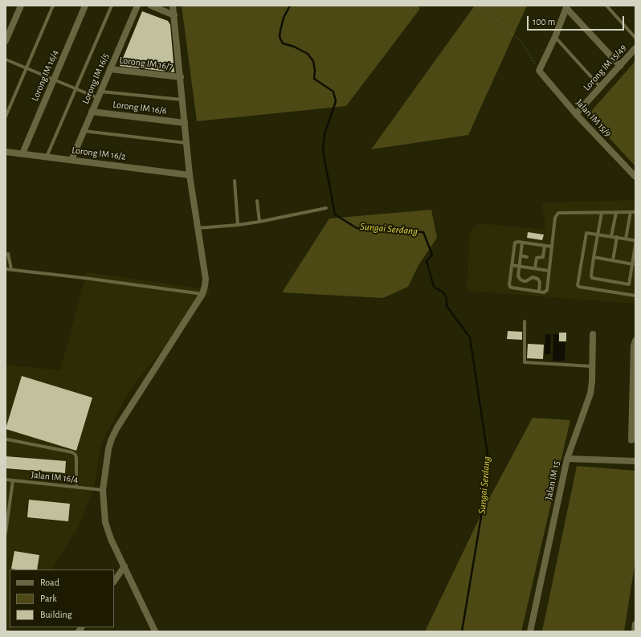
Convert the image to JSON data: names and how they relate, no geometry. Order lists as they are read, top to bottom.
{
  "streets": {
    "street": [
      "Lorong IM 16/7",
      "Lorong IM 15/49",
      "Lorong IM 16/4",
      "Lorong IM 16/5",
      "Lorong IM 16/6",
      "Jalan IM 15/9",
      "Lorong IM 16/2",
      "Jalan IM 15"
    ],
    "lane": ["Jalan IM 16/4"]
  },
  "crossings": [
    ["Lorong IM 16/7", "Lorong IM 16/5"],
    ["Lorong IM 15/49", "Jalan IM 15/9"],
    ["Lorong IM 16/4", "Lorong IM 16/2"],
    ["Lorong IM 16/5", "Lorong IM 16/6"],
    ["Lorong IM 16/5", "Lorong IM 16/2"]
  ],
  "water": ["Sungai Serdang"],
  "legend": ["Road", "Park", "Building"],
  "scale_bar": "100 m"
}
